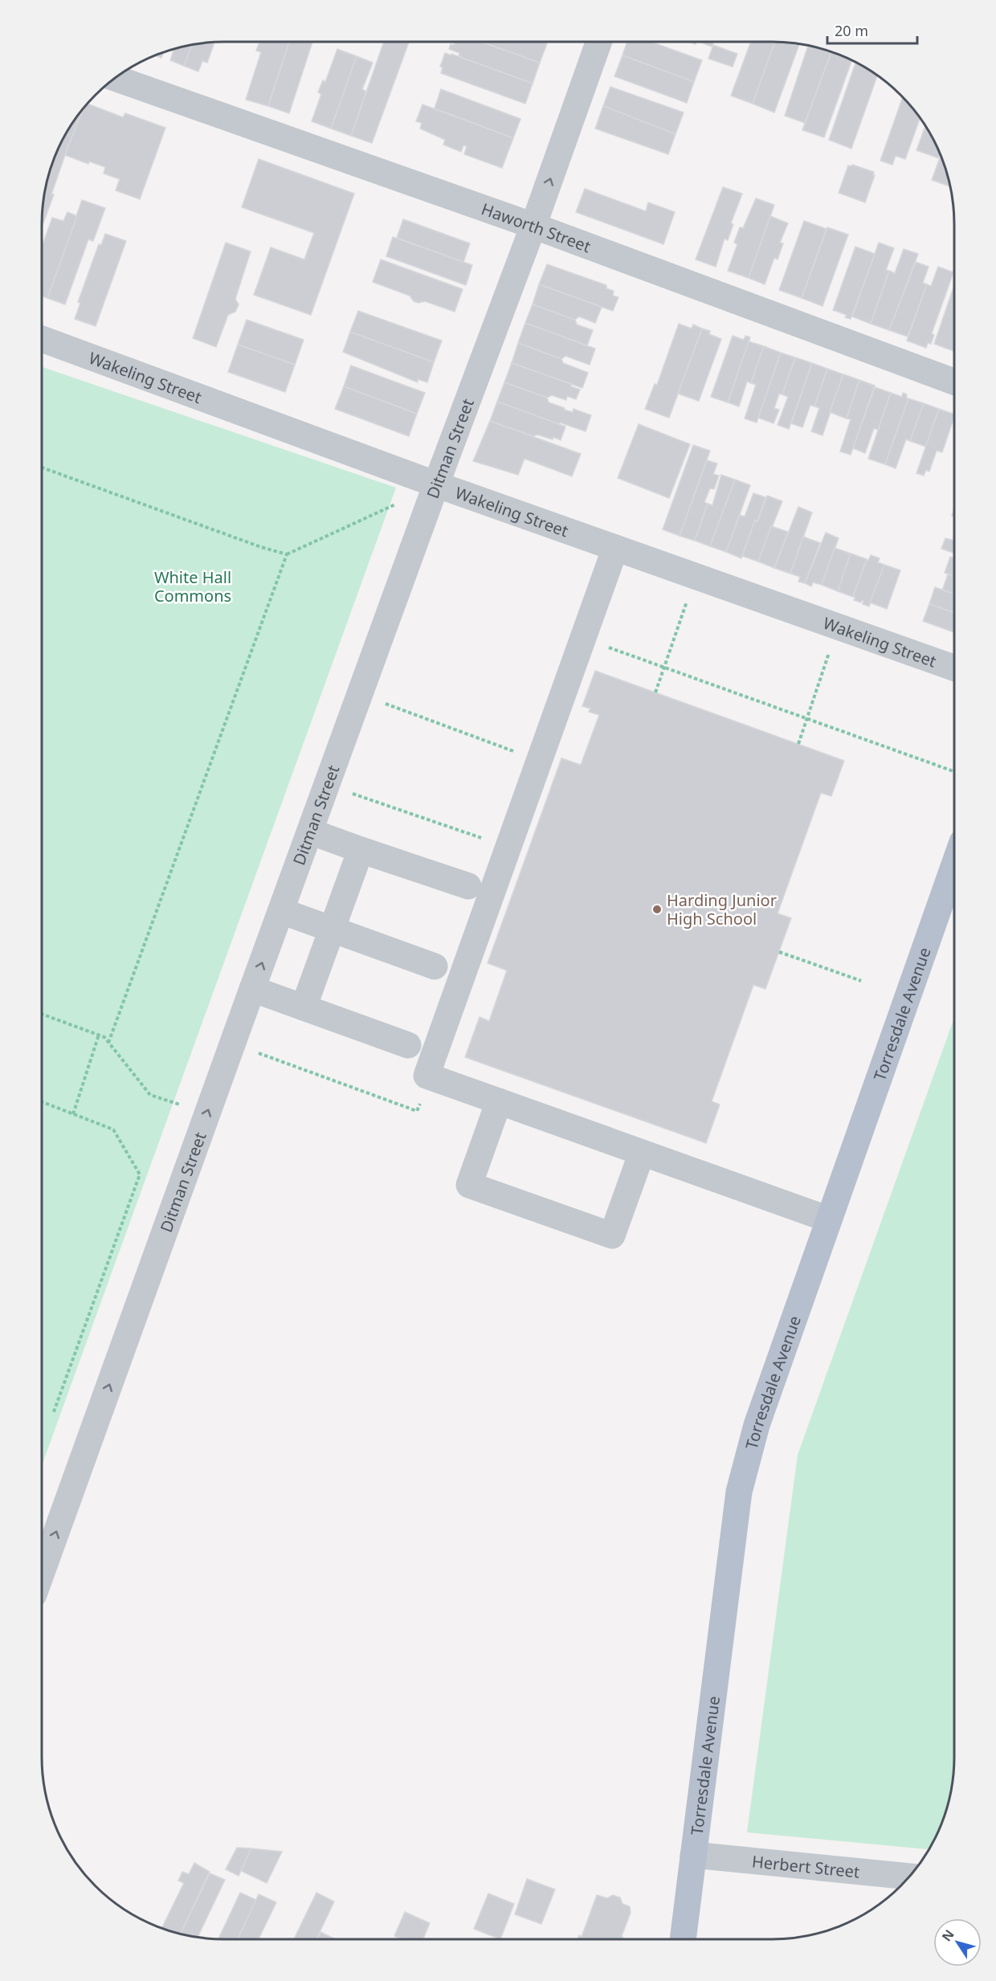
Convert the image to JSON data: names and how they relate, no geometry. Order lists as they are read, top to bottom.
{
  "streets": {
    "main road": ["Torresdale Avenue"],
    "street": [
      "Haworth Street",
      "Wakeling Street",
      "Ditman Street",
      "Herbert Street"
    ]
  },
  "crossings": [
    ["Haworth Street", "Ditman Street"],
    ["Wakeling Street", "Ditman Street"],
    ["Torresdale Avenue", "Herbert Street"]
  ],
  "one_way": ["Ditman Street"],
  "parks": ["White Hall Commons"],
  "places": ["Harding Junior High School"],
  "scale_bar": "20 m",
  "north": "top left"
}
